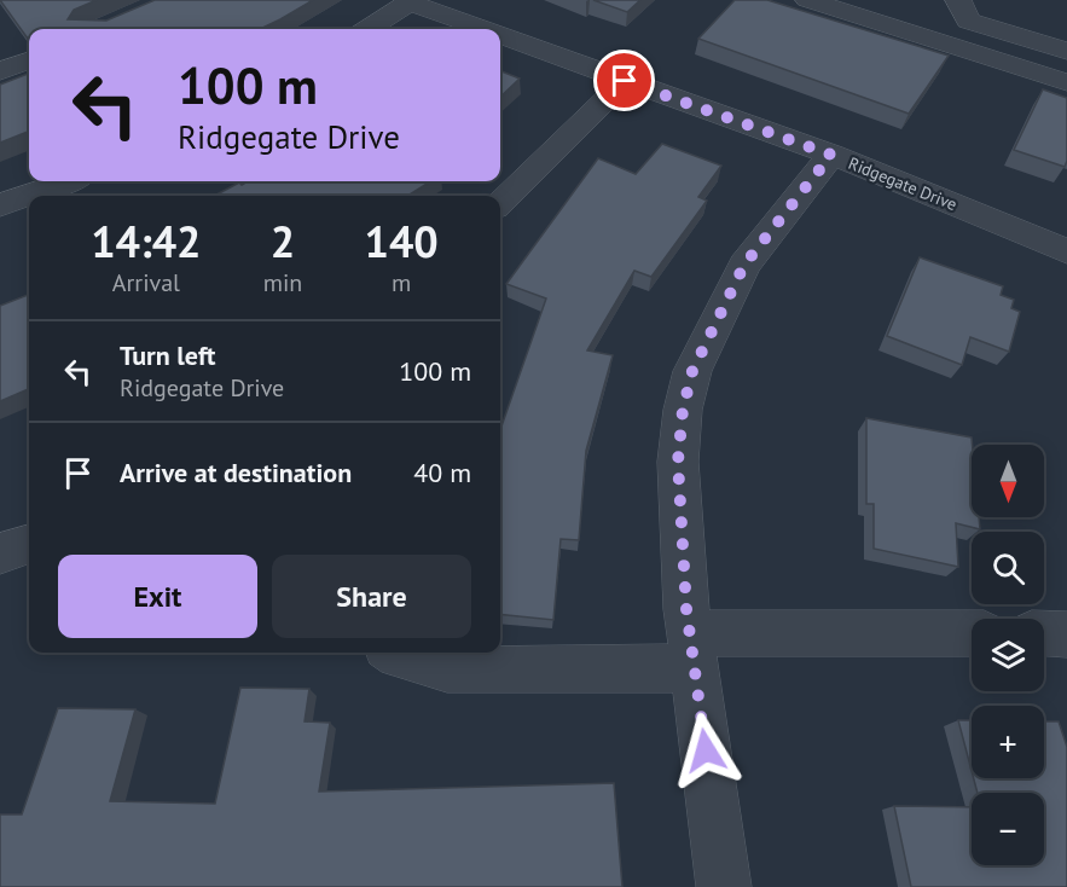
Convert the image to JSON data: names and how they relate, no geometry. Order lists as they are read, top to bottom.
{
  "streets": {
    "street": ["Ridgegate Drive"]
  },
  "north": "bottom",
  "page": {
    "turn": ["100 m", "Ridgegate Drive"],
    "eta": [
      "14:42",
      "Arrival",
      "2",
      "min",
      "140",
      "m"
    ],
    "list": [
      {
        "name": "Turn left",
        "note": "Ridgegate Drive",
        "value": "100 m"
      },
      {
        "name": "Arrive at destination",
        "value": "40 m"
      }
    ],
    "map_buttons": ["+", "−"],
    "buttons": ["Exit", "Share"]
  }
}
